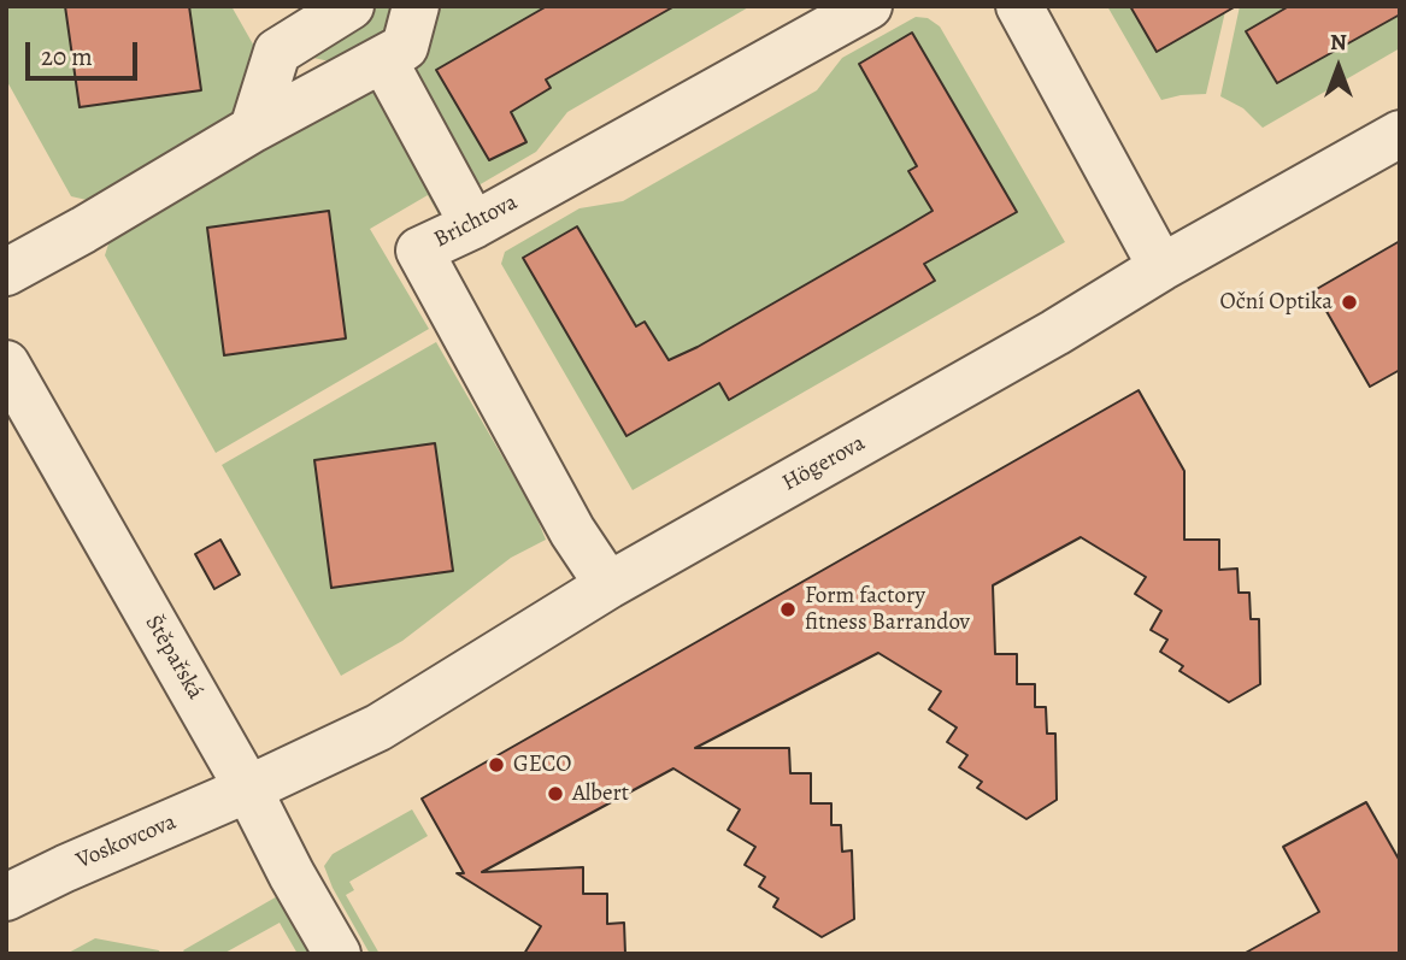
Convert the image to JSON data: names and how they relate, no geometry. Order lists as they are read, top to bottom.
{
  "streets": {
    "street": [
      "Brichtova",
      "Högerova",
      "Štěpařská",
      "Voskovcova"
    ]
  },
  "crossings": [
    ["Brichtova", "Högerova"],
    ["Högerova", "Štěpařská"],
    ["Högerova", "Voskovcova"],
    ["Štěpařská", "Voskovcova"]
  ],
  "places": [
    "Oční Optika",
    "Form factory fitness Barrandov",
    "GECO",
    "Albert"
  ],
  "scale_bar": "20 m",
  "north": "top"
}
